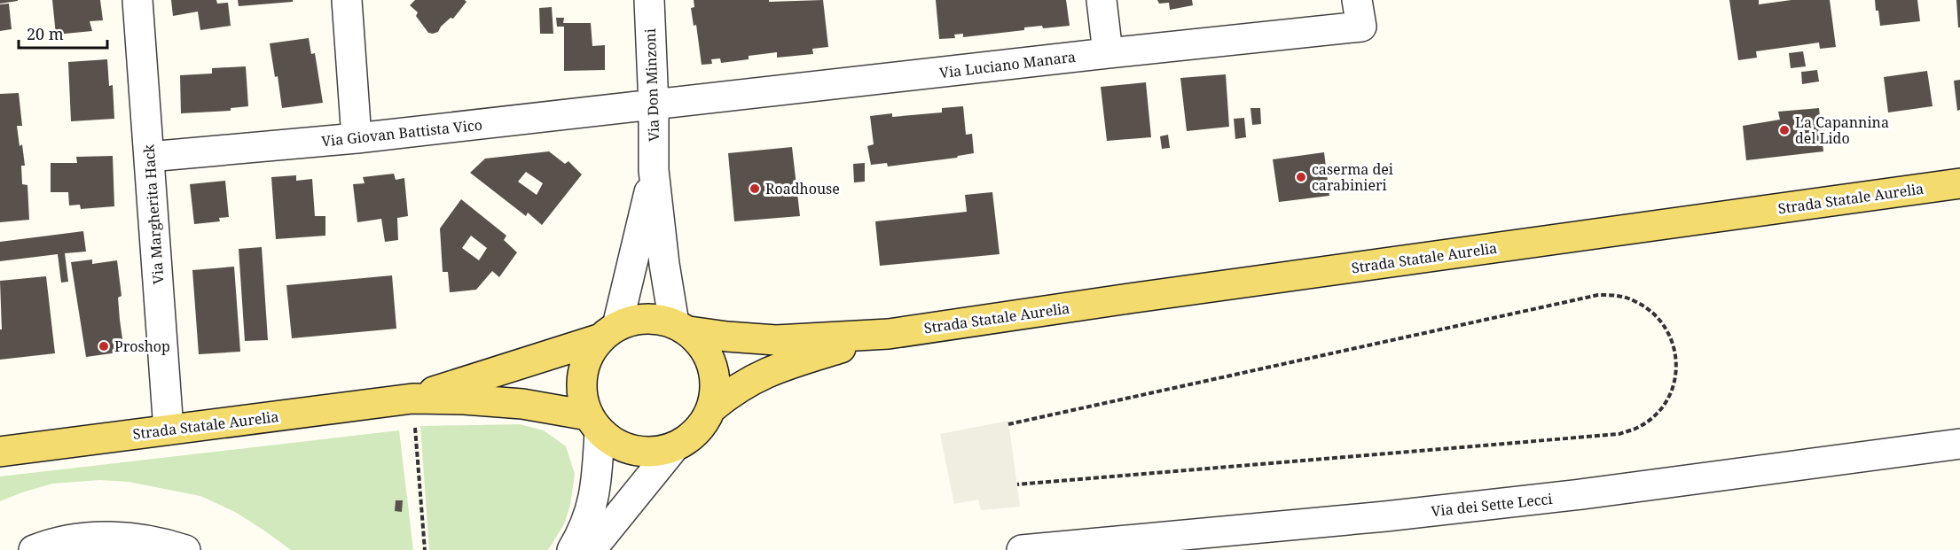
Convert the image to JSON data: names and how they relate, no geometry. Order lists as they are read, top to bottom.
{
  "streets": {
    "main road": ["Strada Statale Aurelia"],
    "street": [
      "Via Luciano Manara",
      "Via Don Minzoni",
      "Via Giovan Battista Vico",
      "Via Margherita Hack",
      "Via dei Sette Lecci"
    ]
  },
  "crossings": [
    ["Via Luciano Manara", "Via Don Minzoni"],
    ["Via Luciano Manara", "Via Giovan Battista Vico"],
    ["Via Don Minzoni", "Via Giovan Battista Vico"],
    ["Via Don Minzoni", "Strada Statale Aurelia"],
    ["Via Giovan Battista Vico", "Via Margherita Hack"],
    ["Strada Statale Aurelia", "Via Margherita Hack"]
  ],
  "places": [
    "La Capannina del Lido",
    "caserma dei carabinieri",
    "Roadhouse",
    "Proshop"
  ],
  "scale_bar": "20 m"
}
